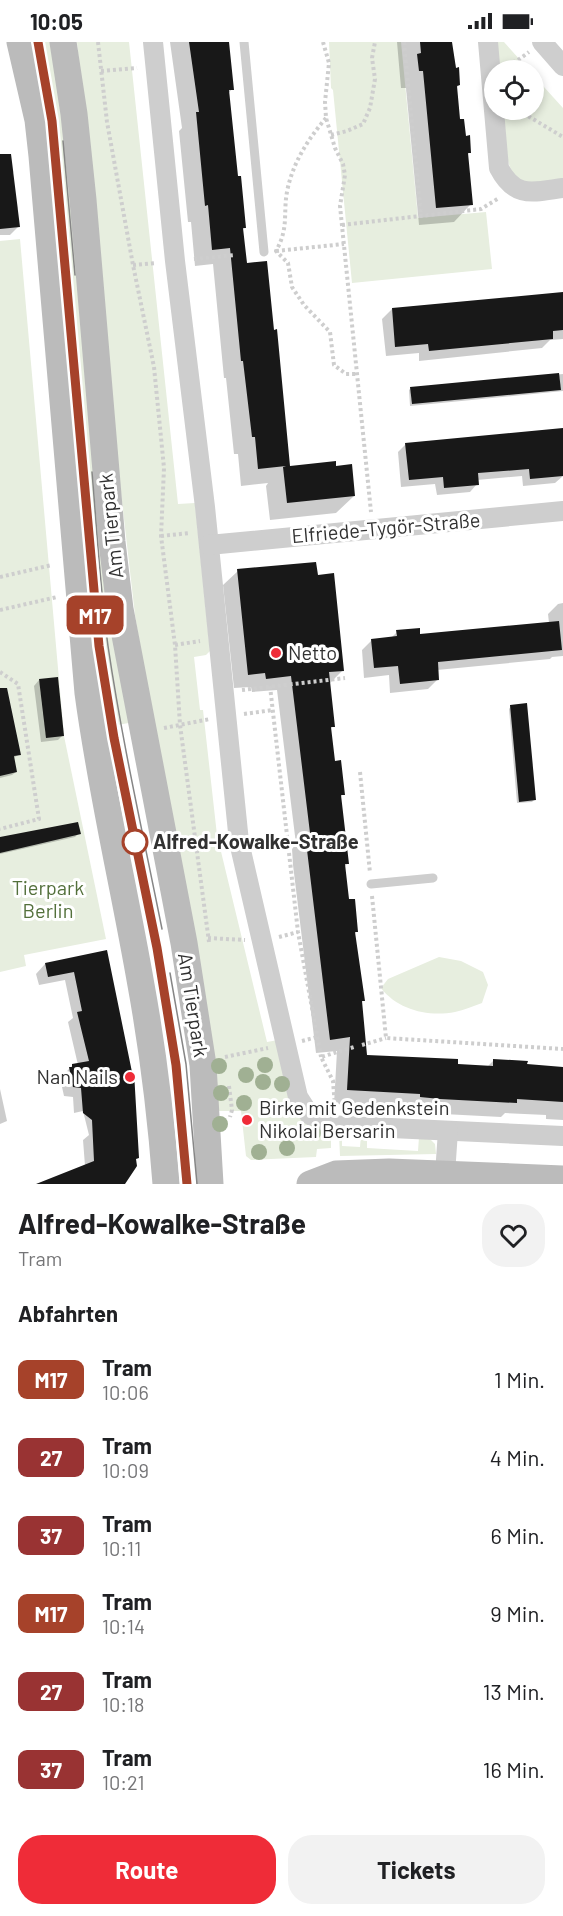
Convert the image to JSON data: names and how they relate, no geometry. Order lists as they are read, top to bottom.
{
  "streets": {
    "main road": ["Am Tierpark"],
    "street": ["Elfriede-Tygör-Straße"]
  },
  "parks": ["Tierpark Berlin"],
  "places": [
    "Netto",
    "Alfred-Kowalke-Straße",
    "Nan Nails",
    "Birke mit Gedenkstein Nikolai Bersarin"
  ],
  "lines": ["tram line M17"],
  "page": {
    "status": "10:05",
    "on_map": "M17",
    "heading": [
      ["Alfred-Kowalke-Straße", "Tram"],
      "Abfahrten"
    ],
    "list": [
      {
        "mark": "M17",
        "name": "Tram",
        "note": "10:06",
        "value": "1 Min."
      },
      {
        "mark": "27",
        "name": "Tram",
        "note": "10:09",
        "value": "4 Min."
      },
      {
        "mark": "37",
        "name": "Tram",
        "note": "10:11",
        "value": "6 Min."
      },
      {
        "mark": "M17",
        "name": "Tram",
        "note": "10:14",
        "value": "9 Min."
      },
      {
        "mark": "27",
        "name": "Tram",
        "note": "10:18",
        "value": "13 Min."
      },
      {
        "mark": "37",
        "name": "Tram",
        "note": "10:21",
        "value": "16 Min."
      }
    ],
    "buttons": ["Route", "Tickets"]
  }
}
